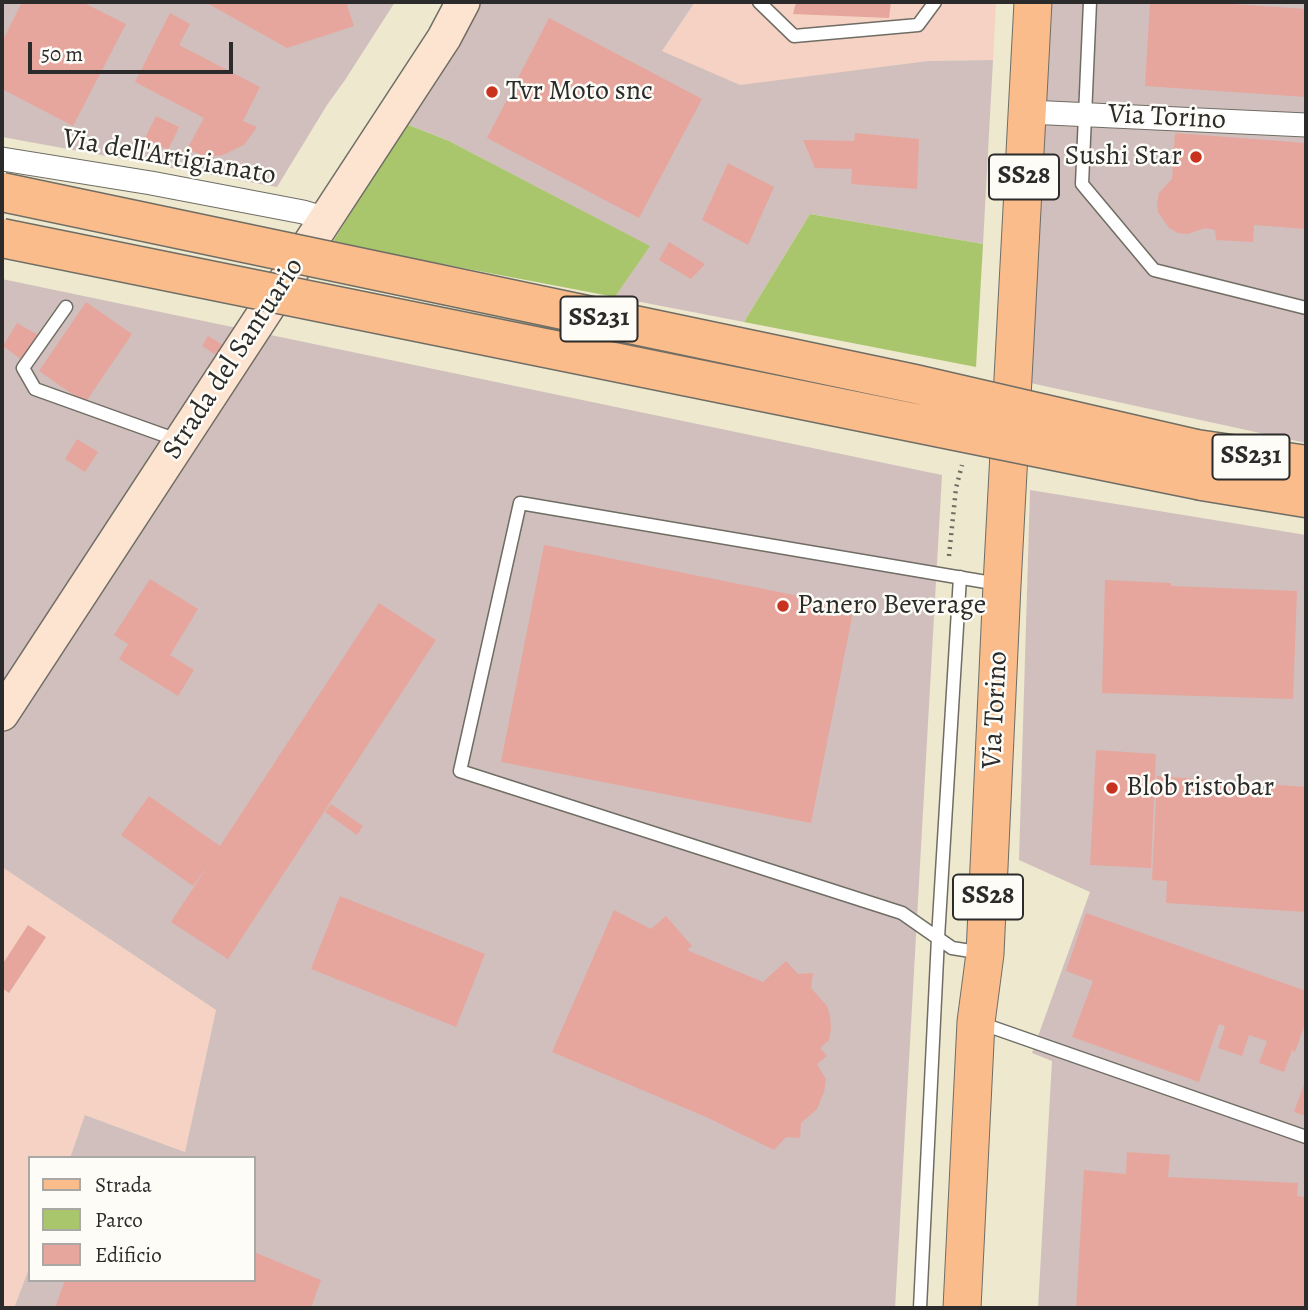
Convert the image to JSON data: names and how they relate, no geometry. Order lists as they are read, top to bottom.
{
  "streets": {
    "highway": ["SS231"],
    "main road": ["Via Torino", "SS28"],
    "street": ["Via dell'Artigianato", "Strada del Santuario"]
  },
  "crossings": [
    ["Via dell'Artigianato", "Strada del Santuario"]
  ],
  "places": [
    "Tvr Moto snc",
    "Sushi Star",
    "Panero Beverage",
    "Blob ristobar"
  ],
  "legend": ["Strada", "Parco", "Edificio"],
  "scale_bar": "50 m"
}
